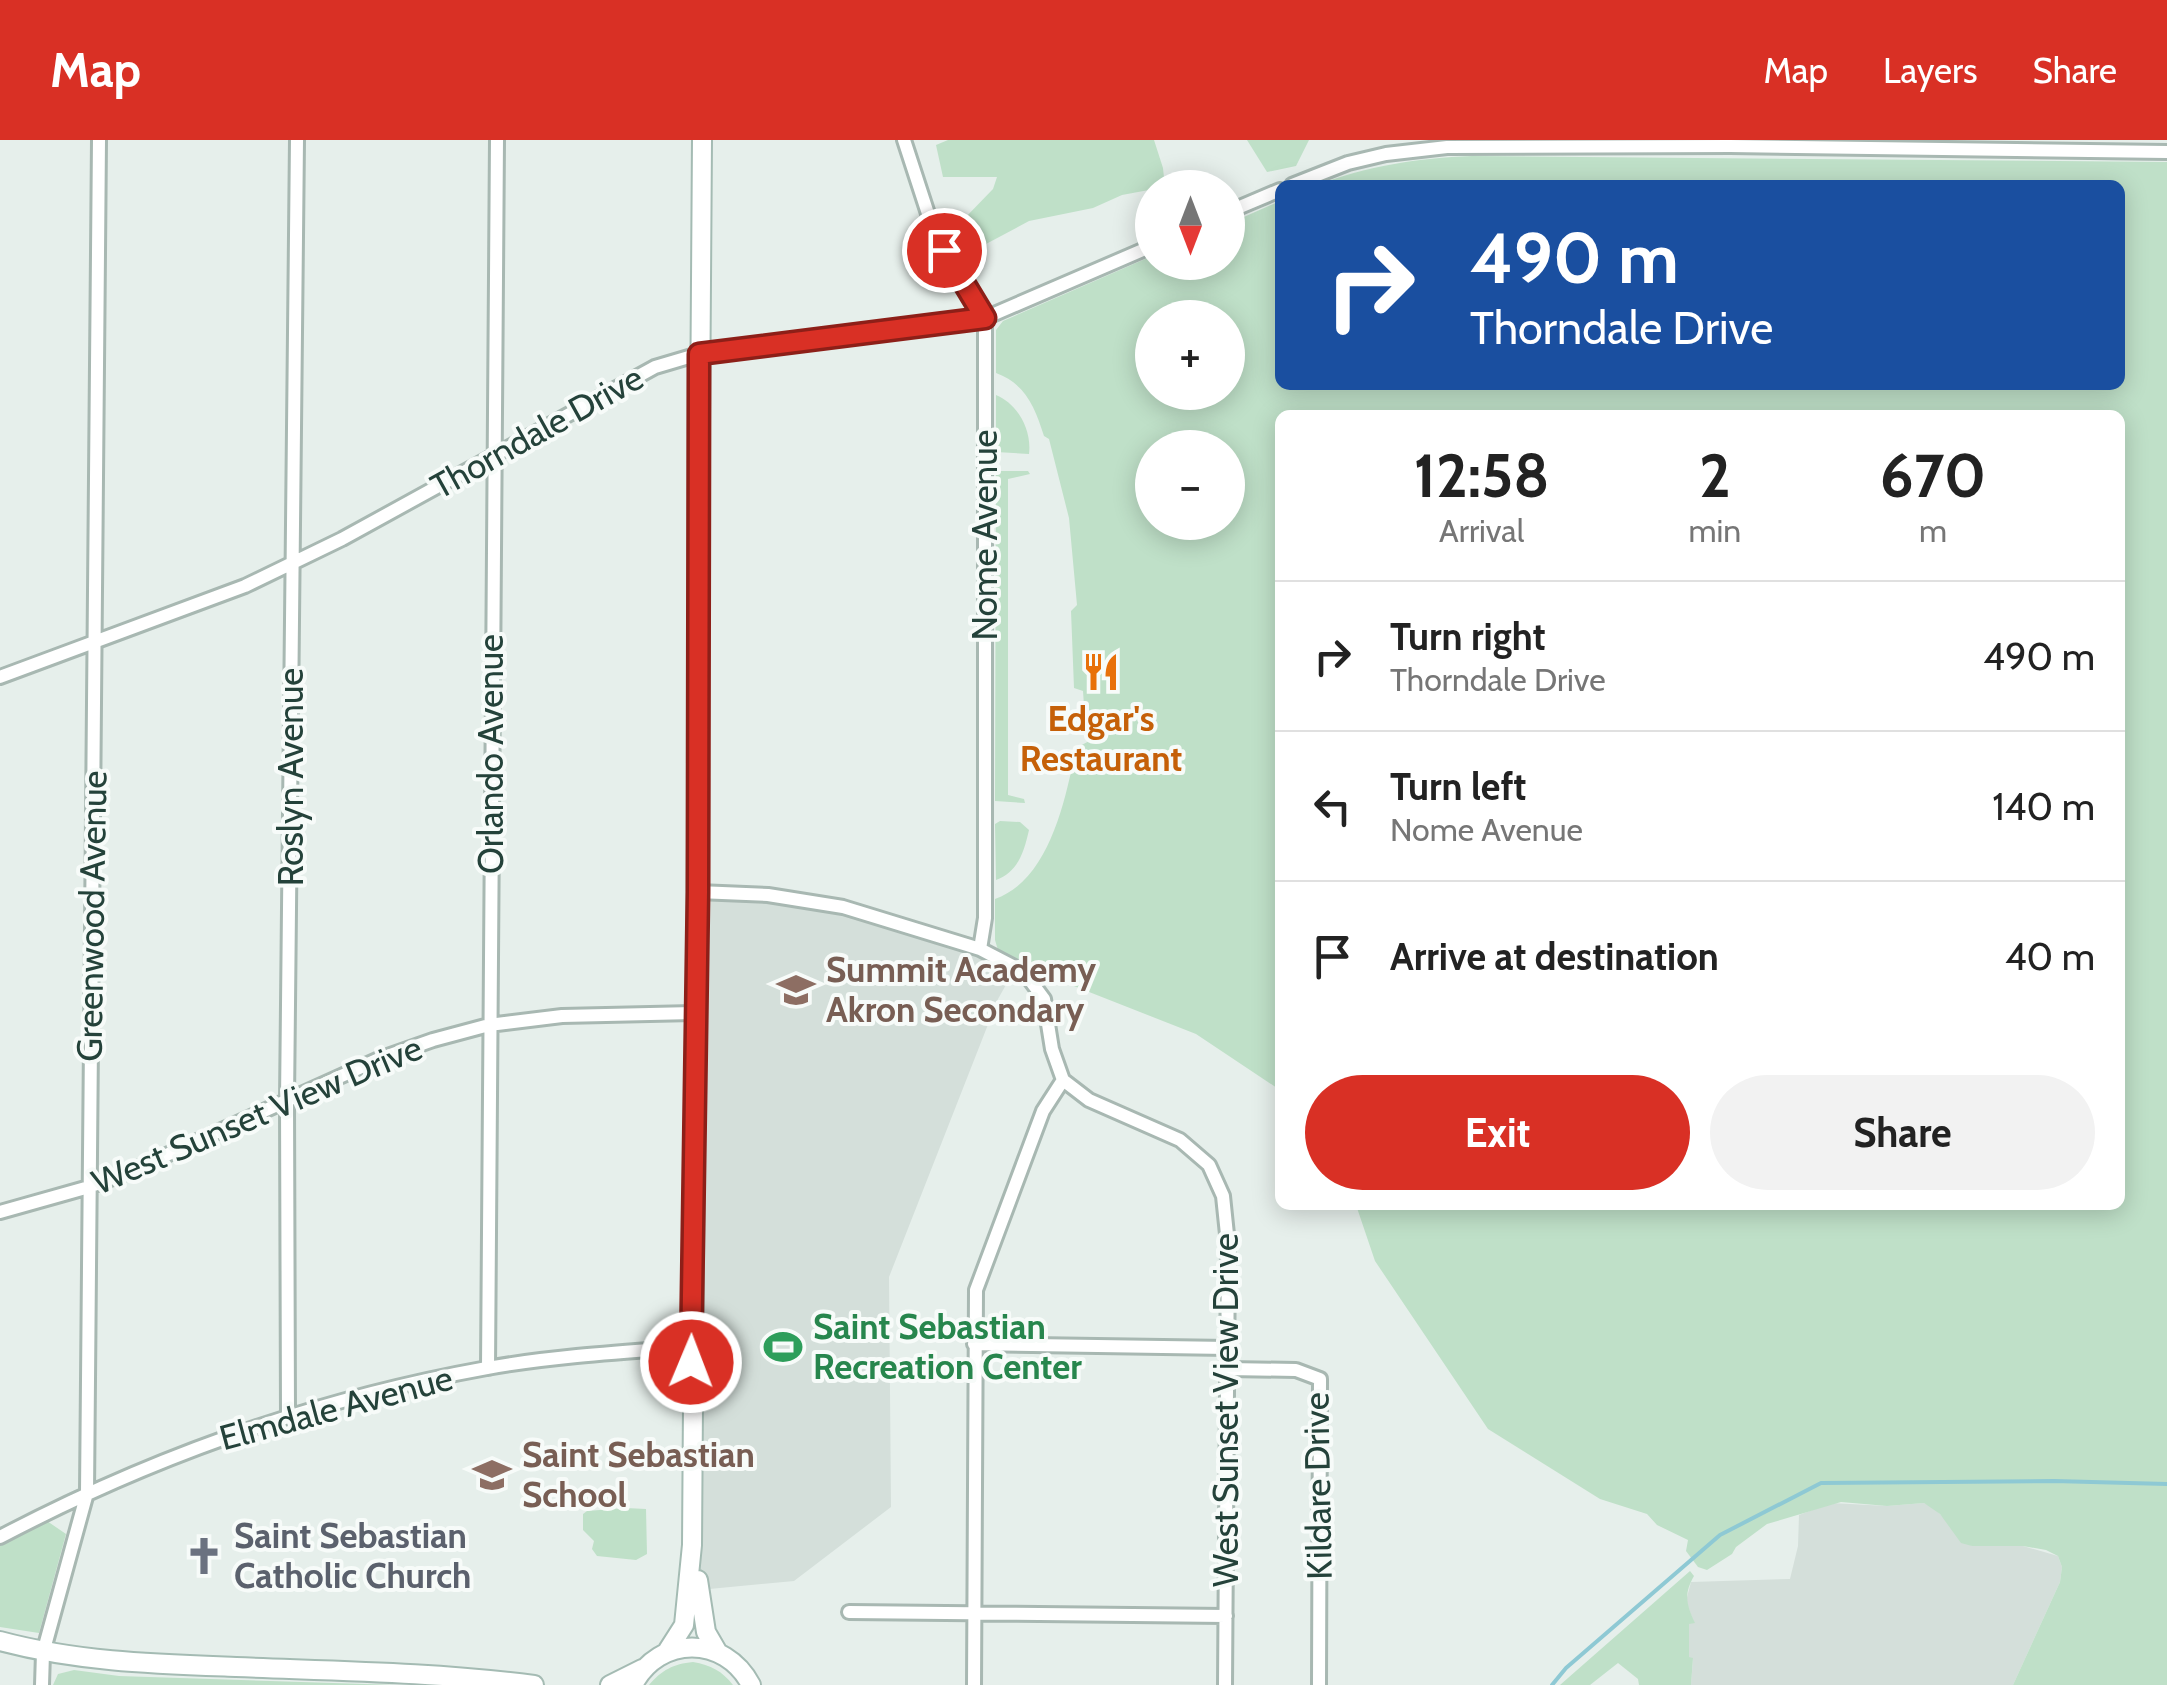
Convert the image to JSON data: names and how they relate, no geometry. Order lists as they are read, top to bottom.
{
  "streets": {
    "street": [
      "Thorndale Drive",
      "Nome Avenue",
      "Orlando Avenue",
      "Roslyn Avenue",
      "Greenwood Avenue",
      "West Sunset View Drive",
      "Elmdale Avenue",
      "Kildare Drive"
    ]
  },
  "crossings": [
    ["Thorndale Drive", "Nome Avenue"],
    ["Thorndale Drive", "Orlando Avenue"],
    ["Thorndale Drive", "Roslyn Avenue"],
    ["Thorndale Drive", "Greenwood Avenue"],
    ["Orlando Avenue", "West Sunset View Drive"],
    ["Orlando Avenue", "Elmdale Avenue"],
    ["Roslyn Avenue", "West Sunset View Drive"],
    ["Roslyn Avenue", "Elmdale Avenue"],
    ["Greenwood Avenue", "West Sunset View Drive"],
    ["Greenwood Avenue", "Elmdale Avenue"],
    ["West Sunset View Drive", "Kildare Drive"]
  ],
  "places": {
    "restaurant": ["Edgar's Restaurant"],
    "school or university": ["Summit Academy Akron Secondary", "Saint Sebastian School"],
    "sports": ["Saint Sebastian Recreation Center"],
    "church": ["Saint Sebastian Catholic Church"]
  },
  "north": "bottom",
  "page": {
    "header": "Map",
    "nav": ["Map", "Layers", "Share"],
    "map_buttons": ["+", "−"],
    "turn": ["490 m", "Thorndale Drive"],
    "eta": [
      "12:58",
      "Arrival",
      "2",
      "min",
      "670",
      "m"
    ],
    "list": [
      {
        "name": "Turn right",
        "note": "Thorndale Drive",
        "value": "490 m"
      },
      {
        "name": "Turn left",
        "note": "Nome Avenue",
        "value": "140 m"
      },
      {
        "name": "Arrive at destination",
        "value": "40 m"
      }
    ],
    "buttons": ["Exit", "Share"]
  }
}
